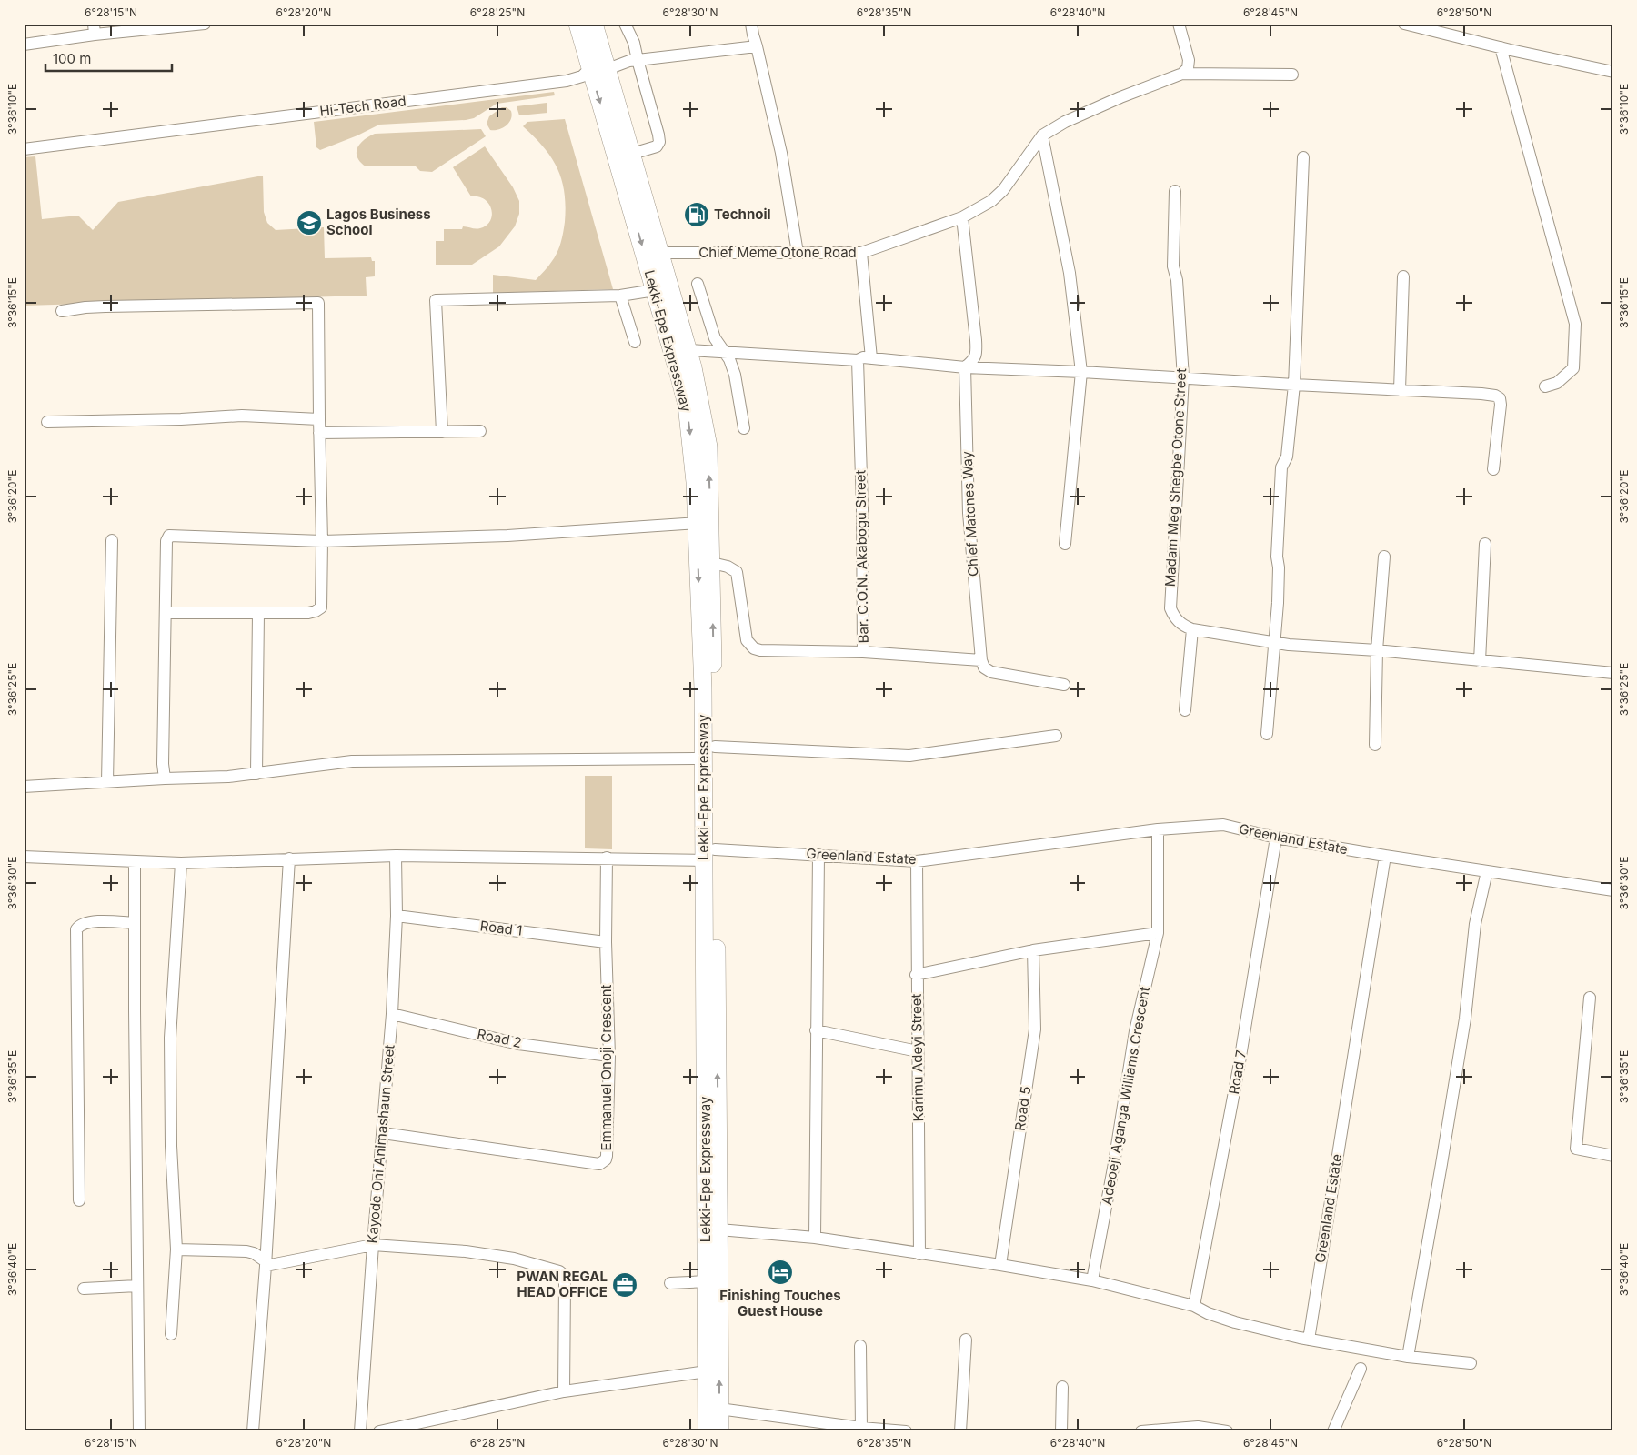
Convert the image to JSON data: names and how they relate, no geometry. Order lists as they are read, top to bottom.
{
  "streets": {
    "highway": ["Lekki-Epe Expressway"],
    "street": [
      "Hi-Tech Road",
      "Chief Meme Otone Road",
      "Madam Meg Shegbe Otone Street",
      "Chief Matones Way",
      "Bar. C.O.N. Akabogu Street",
      "Greenland Estate",
      "Road 1",
      "Road 2",
      "Karimu Adeyi Street",
      "Emmanuel Onoji Crescent",
      "Road 7",
      "Adeoeji Aganga Williams Crescent",
      "Road 5",
      "Kayode Oni Animashaun Street"
    ]
  },
  "crossings": [
    ["Hi-Tech Road", "Lekki-Epe Expressway"],
    ["Chief Meme Otone Road", "Lekki-Epe Expressway"],
    ["Lekki-Epe Expressway", "Greenland Estate"],
    ["Chief Matones Way", "Bar. C.O.N. Akabogu Street"],
    ["Greenland Estate", "Karimu Adeyi Street"],
    ["Greenland Estate", "Emmanuel Onoji Crescent"],
    ["Greenland Estate", "Road 7"],
    ["Greenland Estate", "Adeoeji Aganga Williams Crescent"],
    ["Greenland Estate", "Kayode Oni Animashaun Street"],
    ["Road 1", "Emmanuel Onoji Crescent"],
    ["Road 1", "Kayode Oni Animashaun Street"],
    ["Road 2", "Emmanuel Onoji Crescent"],
    ["Road 2", "Kayode Oni Animashaun Street"],
    ["Emmanuel Onoji Crescent", "Kayode Oni Animashaun Street"]
  ],
  "places": {
    "fuel station": ["Technoil"],
    "school or university": ["Lagos Business School"],
    "hotel": ["Finishing Touches Guest House"],
    "office": ["PWAN REGAL HEAD OFFICE"]
  },
  "scale_bar": "100 m",
  "coordinates": [
    "6°28'15\"N",
    "6°28'20\"N",
    "6°28'25\"N",
    "6°28'30\"N",
    "6°28'35\"N",
    "6°28'40\"N",
    "6°28'45\"N",
    "6°28'50\"N",
    "3°36'10\"E",
    "3°36'15\"E",
    "3°36'20\"E",
    "3°36'25\"E",
    "3°36'30\"E",
    "3°36'35\"E",
    "3°36'40\"E"
  ]
}
